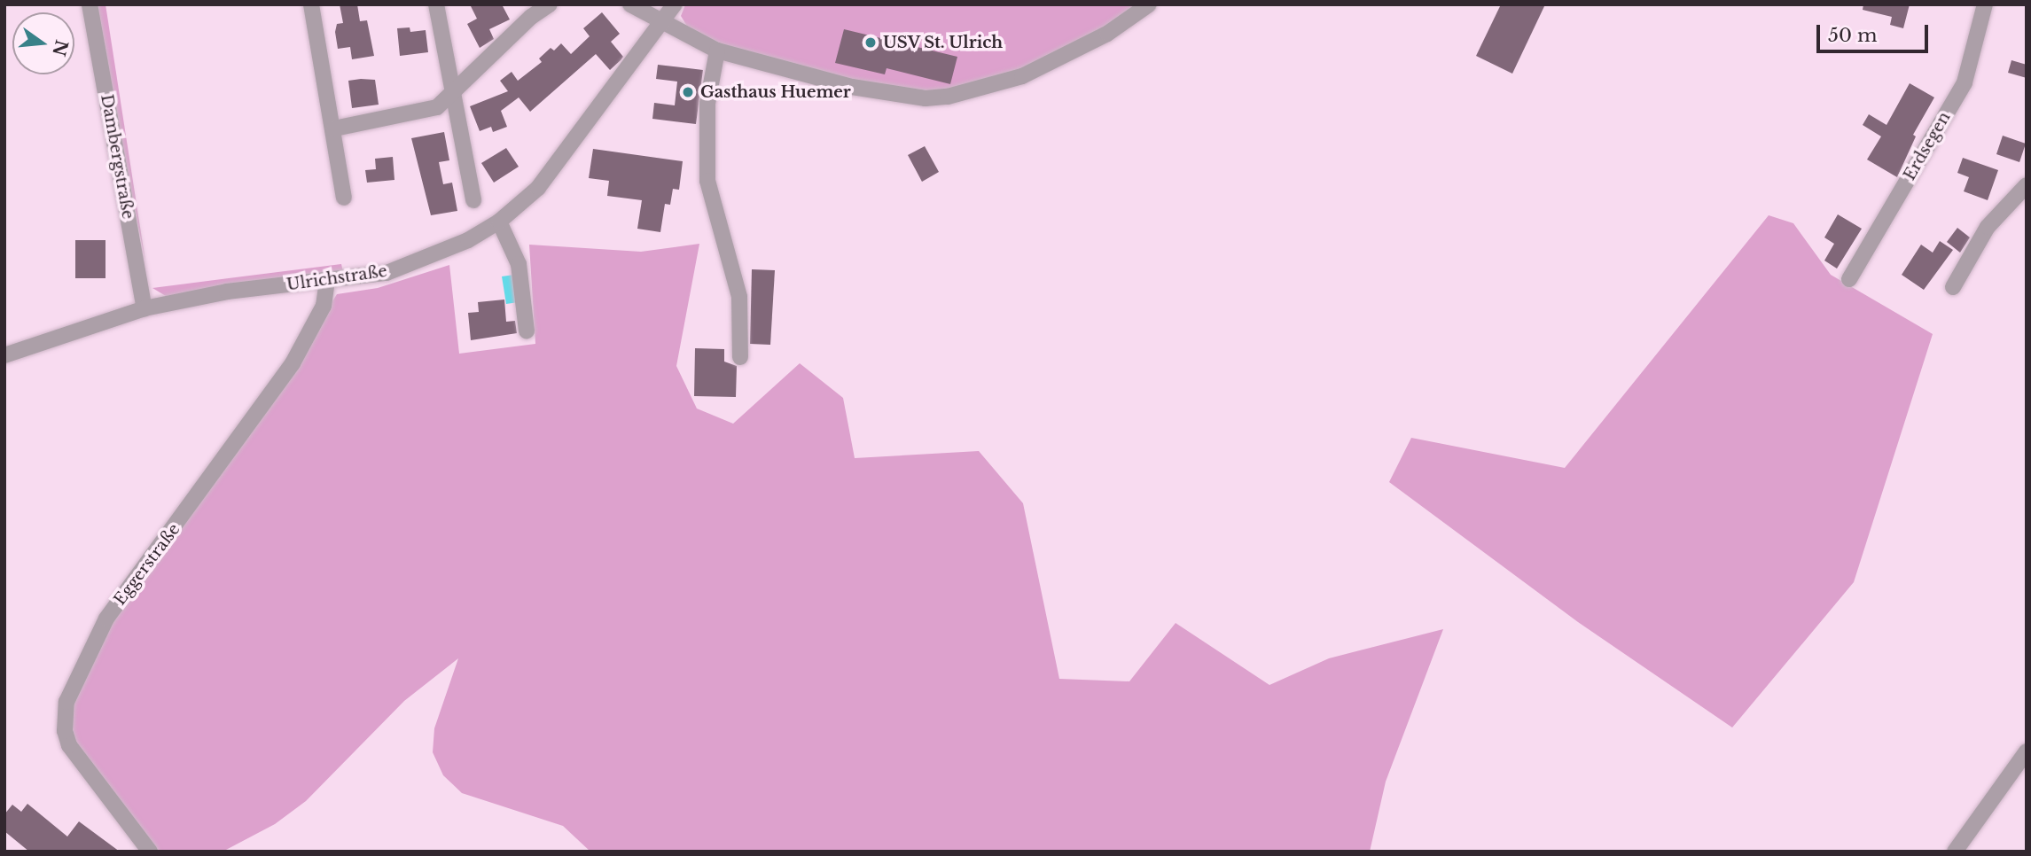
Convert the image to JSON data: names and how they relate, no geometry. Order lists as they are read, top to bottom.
{
  "streets": {
    "street": [
      "Erdsegen",
      "Dambergstraße",
      "Ulrichstraße",
      "Eggerstraße"
    ]
  },
  "crossings": [
    ["Dambergstraße", "Ulrichstraße"],
    ["Ulrichstraße", "Eggerstraße"]
  ],
  "places": ["USV St. Ulrich", "Gasthaus Huemer"],
  "scale_bar": "50 m",
  "north": "right"
}
